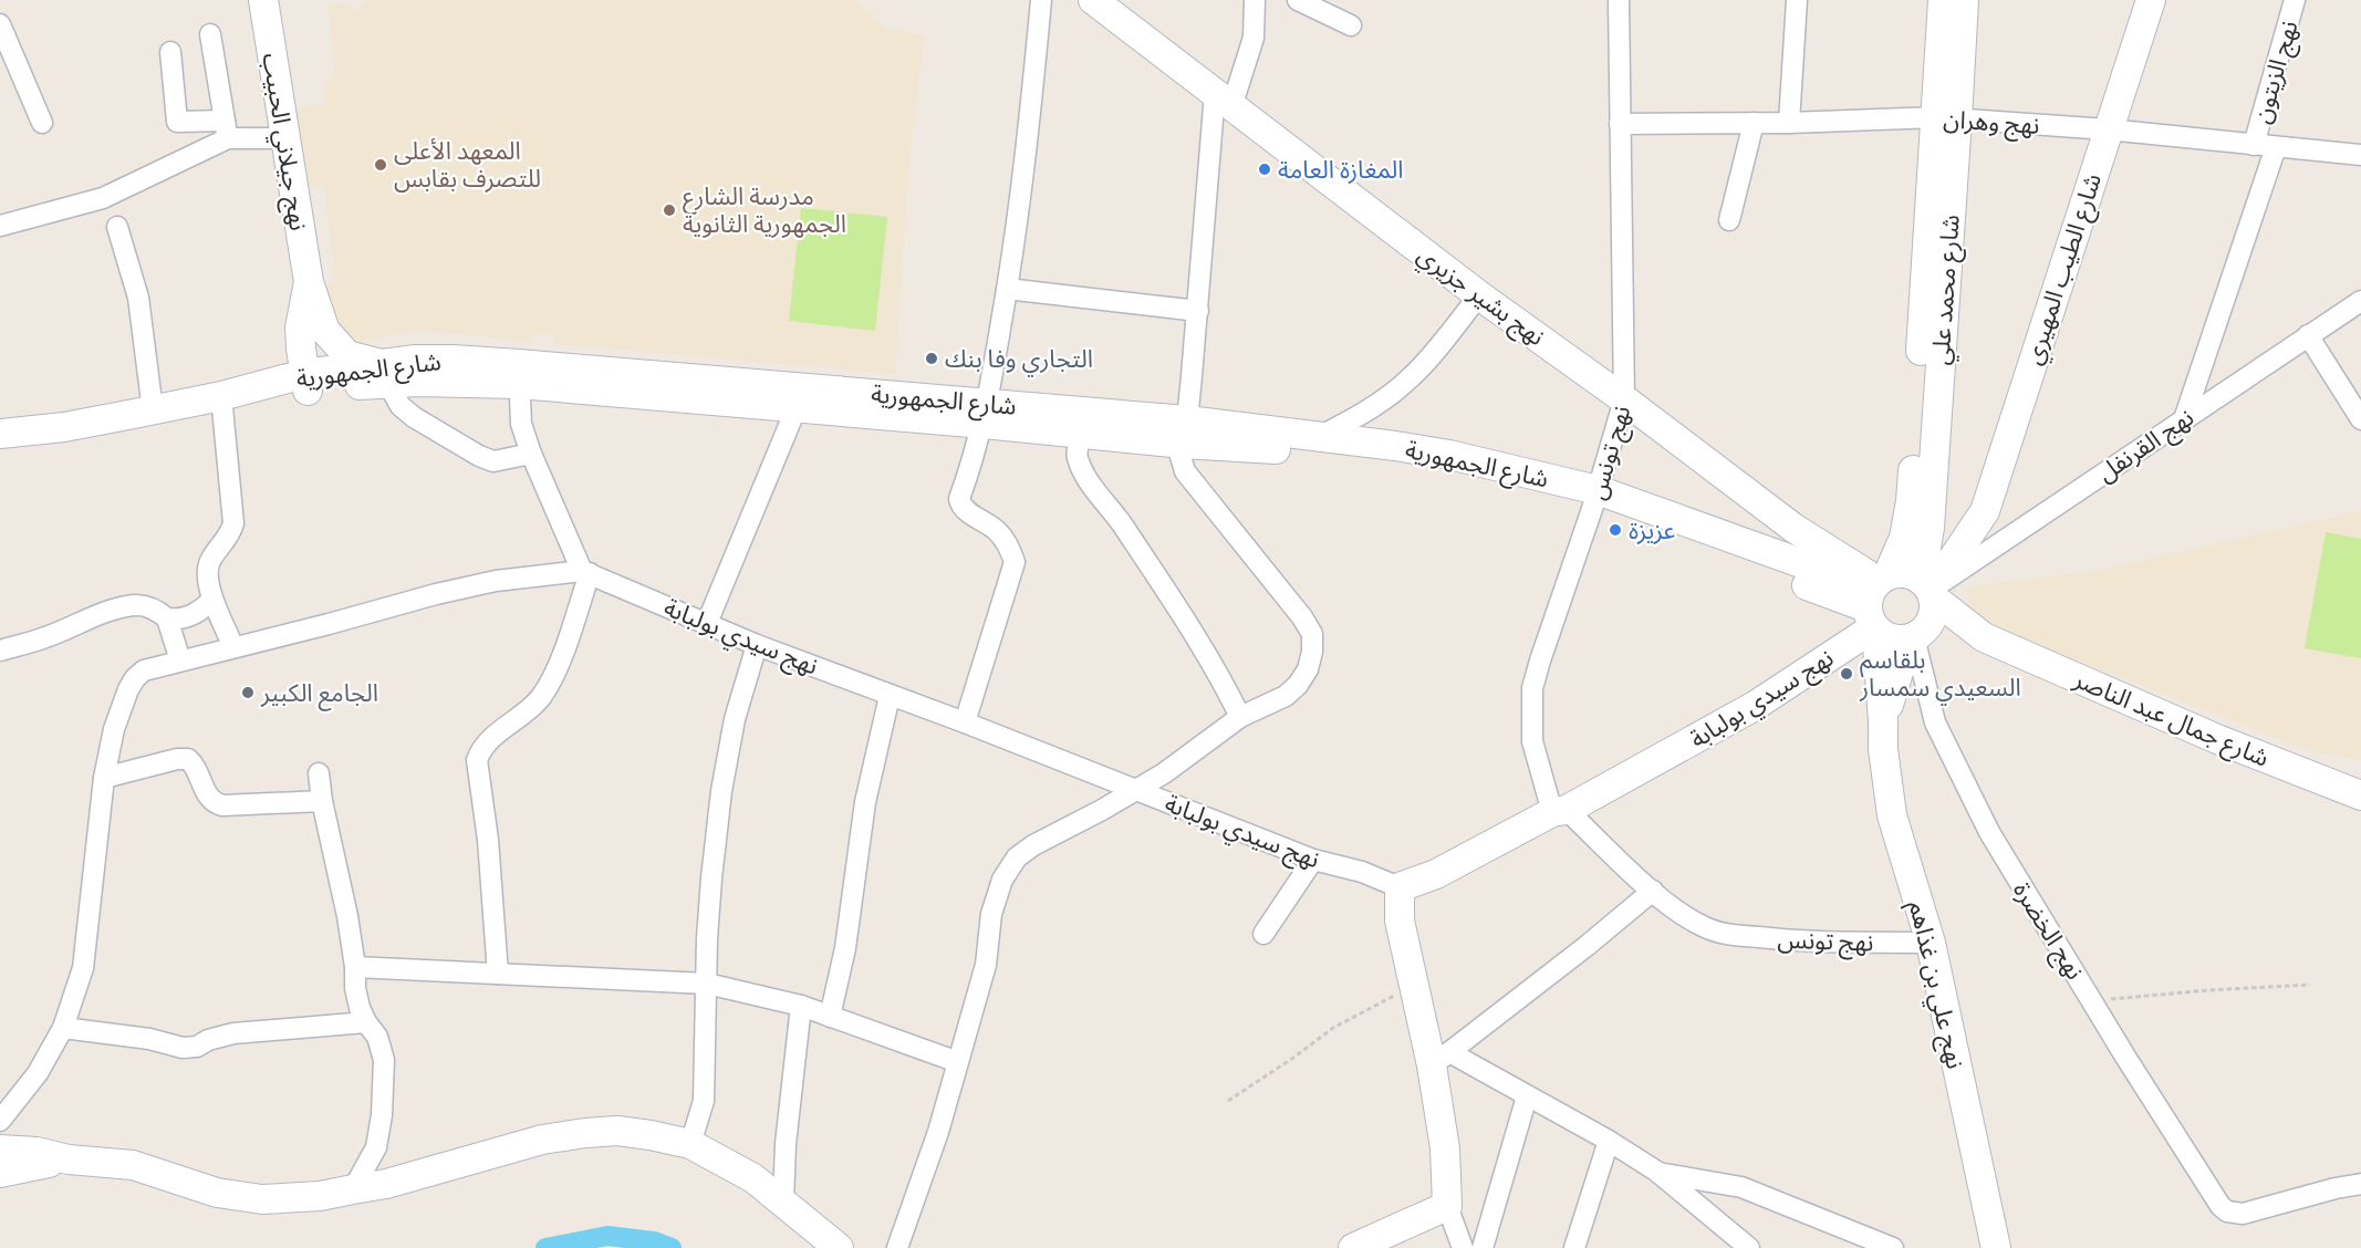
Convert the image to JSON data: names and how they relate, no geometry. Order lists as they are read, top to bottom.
{
  "streets": {
    "street": [
      "نهج الزيتون",
      "نهج وهران",
      "نهج جيلاني الحبيب",
      "شارع الطيب المهيري",
      "شارع محمد علي",
      "نهج بشير جزيري",
      "شارع الجمهورية",
      "نهج القرنفل",
      "نهج تونس",
      "نهج سيدي بولبابة",
      "شارع جمال عبد الناصر",
      "نهج الخضرة",
      "نهج علي بن غذاهم"
    ]
  },
  "crossings": [
    ["نهج الزيتون", "نهج وهران"],
    ["نهج وهران", "شارع الطيب المهيري"],
    ["نهج وهران", "شارع محمد علي"],
    ["نهج وهران", "نهج تونس"],
    ["نهج جيلاني الحبيب", "شارع الجمهورية"],
    ["شارع الطيب المهيري", "شارع محمد علي"],
    ["شارع الطيب المهيري", "نهج بشير جزيري"],
    ["شارع الطيب المهيري", "شارع الجمهورية"],
    ["شارع الطيب المهيري", "نهج القرنفل"],
    ["شارع الطيب المهيري", "نهج سيدي بولبابة"],
    ["شارع الطيب المهيري", "شارع جمال عبد الناصر"],
    ["شارع الطيب المهيري", "نهج الخضرة"],
    ["شارع الطيب المهيري", "نهج علي بن غذاهم"],
    ["شارع محمد علي", "نهج بشير جزيري"],
    ["شارع محمد علي", "شارع الجمهورية"],
    ["شارع محمد علي", "نهج القرنفل"],
    ["شارع محمد علي", "نهج سيدي بولبابة"],
    ["شارع محمد علي", "شارع جمال عبد الناصر"],
    ["شارع محمد علي", "نهج الخضرة"],
    ["شارع محمد علي", "نهج علي بن غذاهم"],
    ["نهج بشير جزيري", "شارع الجمهورية"],
    ["نهج بشير جزيري", "نهج القرنفل"],
    ["نهج بشير جزيري", "نهج تونس"],
    ["نهج بشير جزيري", "نهج سيدي بولبابة"],
    ["نهج بشير جزيري", "شارع جمال عبد الناصر"],
    ["نهج بشير جزيري", "نهج الخضرة"],
    ["نهج بشير جزيري", "نهج علي بن غذاهم"],
    ["شارع الجمهورية", "نهج القرنفل"],
    ["شارع الجمهورية", "نهج تونس"],
    ["شارع الجمهورية", "نهج سيدي بولبابة"],
    ["شارع الجمهورية", "شارع جمال عبد الناصر"],
    ["شارع الجمهورية", "نهج الخضرة"],
    ["شارع الجمهورية", "نهج علي بن غذاهم"],
    ["نهج القرنفل", "نهج سيدي بولبابة"],
    ["نهج القرنفل", "شارع جمال عبد الناصر"],
    ["نهج القرنفل", "نهج الخضرة"],
    ["نهج القرنفل", "نهج علي بن غذاهم"],
    ["نهج تونس", "نهج سيدي بولبابة"],
    ["نهج تونس", "نهج علي بن غذاهم"],
    ["نهج سيدي بولبابة", "شارع جمال عبد الناصر"],
    ["نهج سيدي بولبابة", "نهج الخضرة"],
    ["نهج سيدي بولبابة", "نهج علي بن غذاهم"],
    ["شارع جمال عبد الناصر", "نهج الخضرة"],
    ["شارع جمال عبد الناصر", "نهج علي بن غذاهم"],
    ["نهج الخضرة", "نهج علي بن غذاهم"]
  ],
  "places": [
    "المعهد الأعلى للتصرف بقابس",
    "المغازة العامة",
    "مدرسة الشارع الجمهورية الثانوية",
    "التجاري وفا بنك",
    "عزيزة",
    "بلقاسم السعيدي سمسار",
    "الجامع الكبير"
  ]
}
